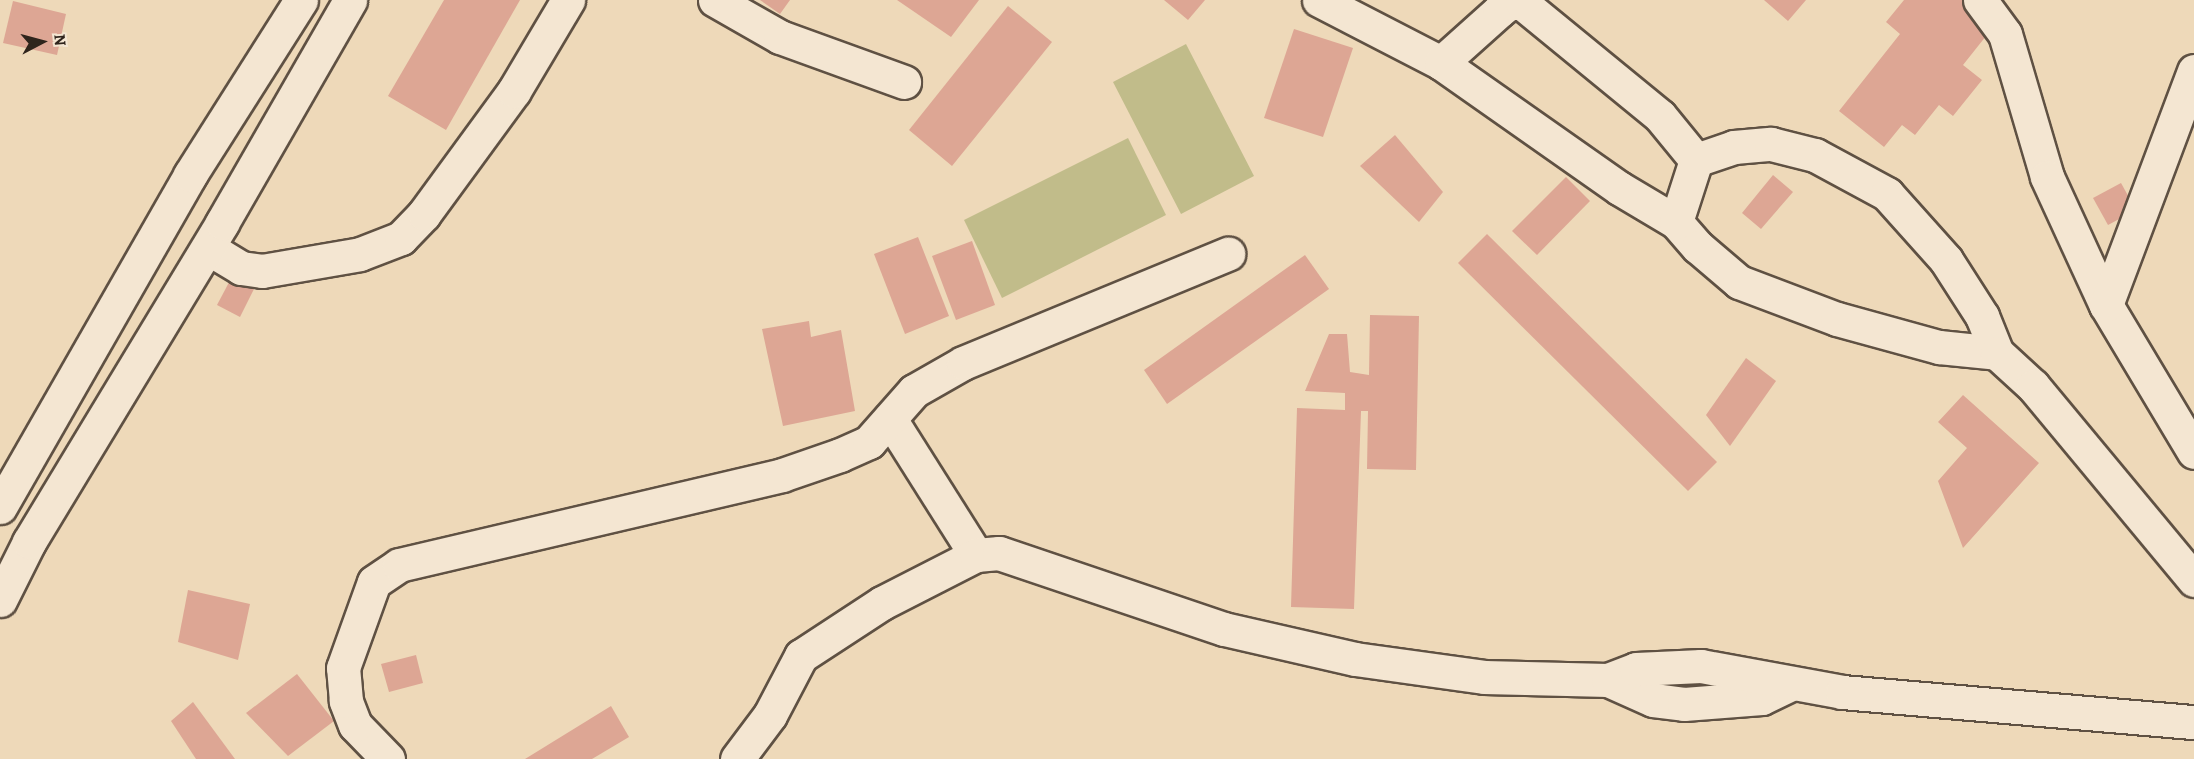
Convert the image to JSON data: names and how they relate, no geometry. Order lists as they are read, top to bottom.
{
  "north": "right"
}
